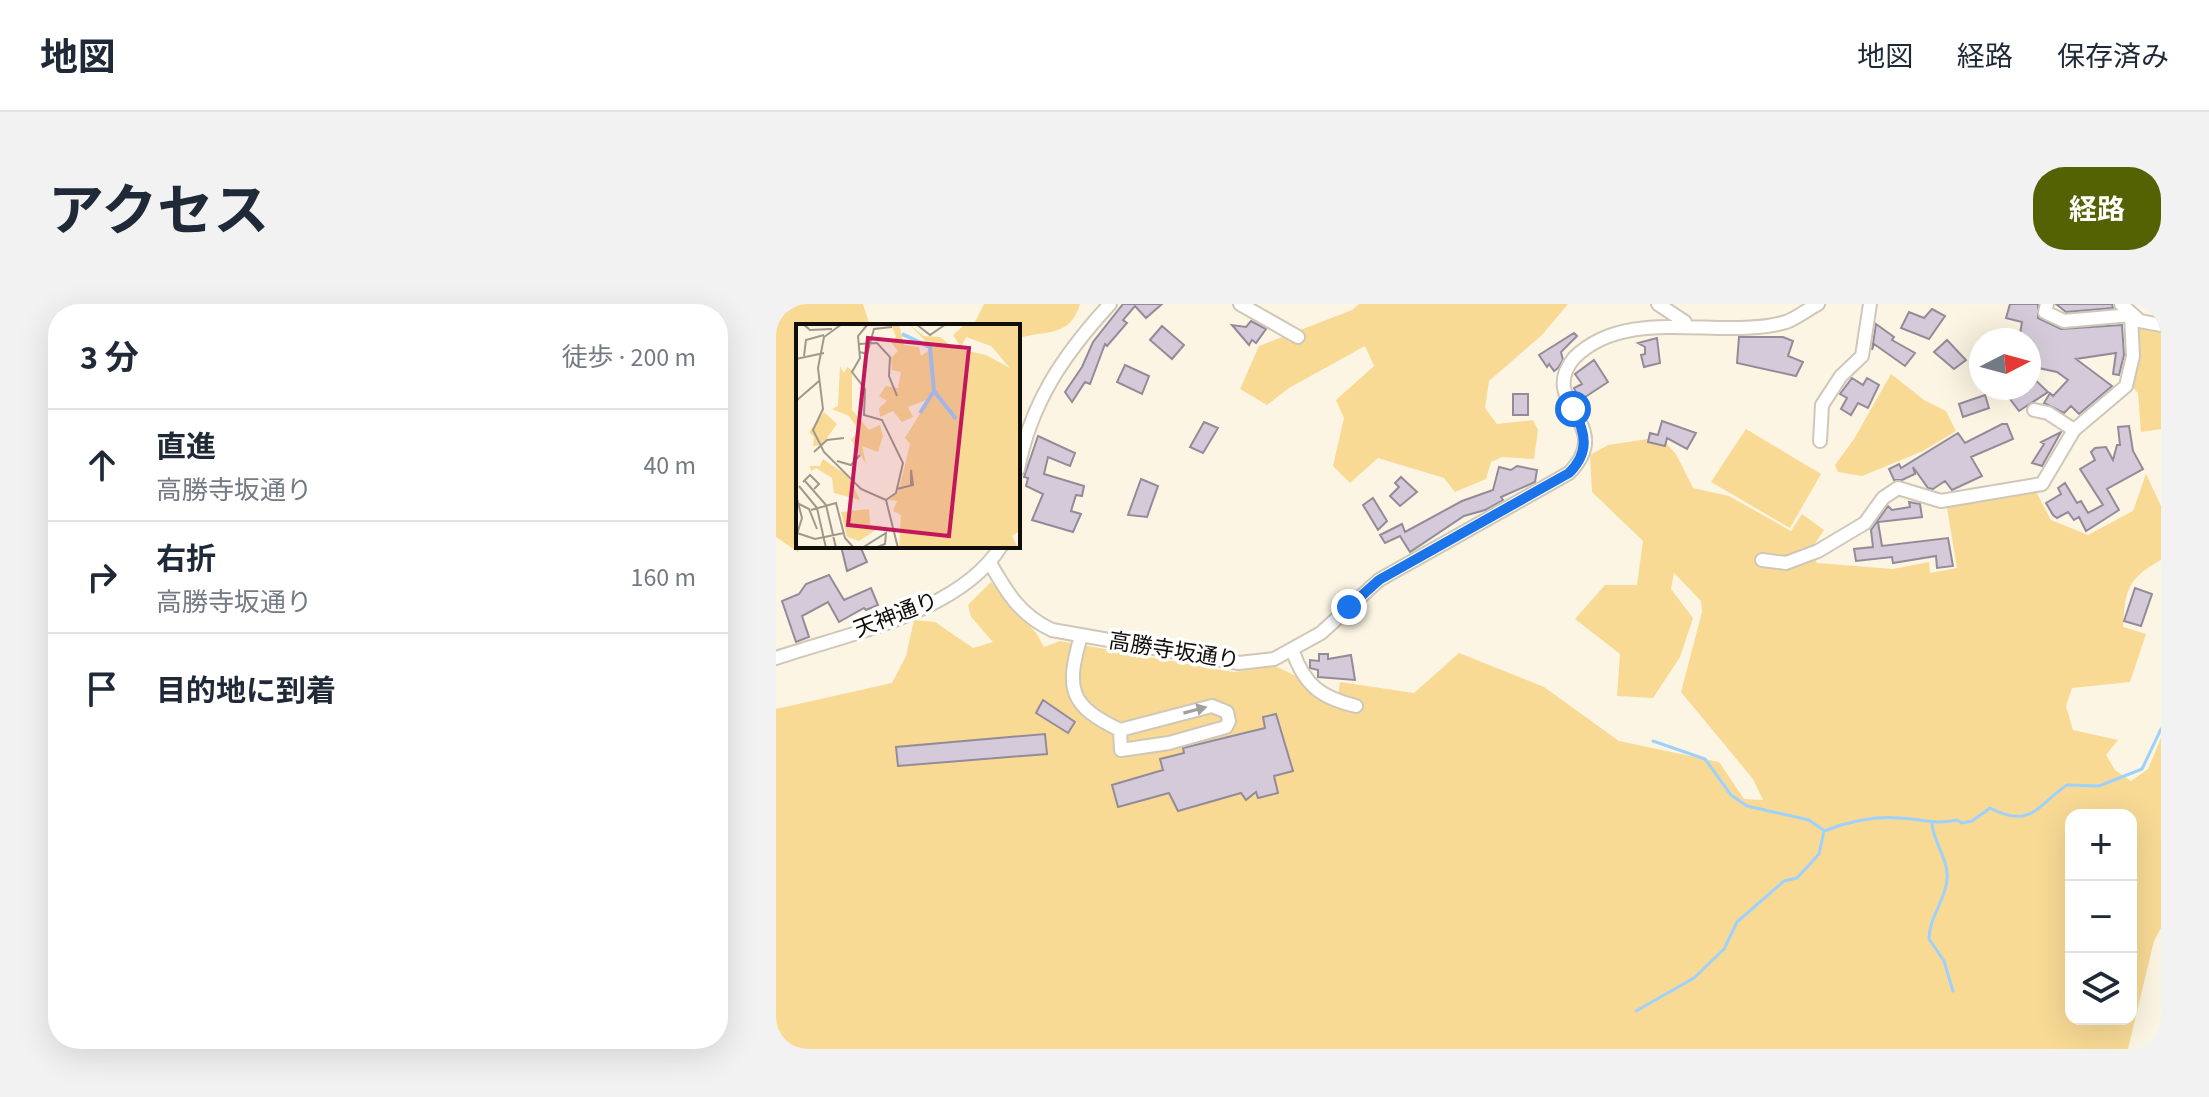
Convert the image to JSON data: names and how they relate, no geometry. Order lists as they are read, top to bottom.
{
  "streets": {
    "street": ["天神通り", "高勝寺坂通り"]
  },
  "crossings": [
    ["天神通り", "高勝寺坂通り"]
  ],
  "north": "right",
  "page": {
    "header": "地図",
    "nav": ["地図", "経路", "保存済み"],
    "title": "アクセス",
    "buttons": "経路",
    "heading": ["3 分", "徒歩 · 200 m"],
    "list": [
      ["直進", "高勝寺坂通り", "40 m"],
      ["右折", "高勝寺坂通り", "160 m"],
      "目的地に到着"
    ],
    "map_buttons": ["+", "−"]
  }
}
